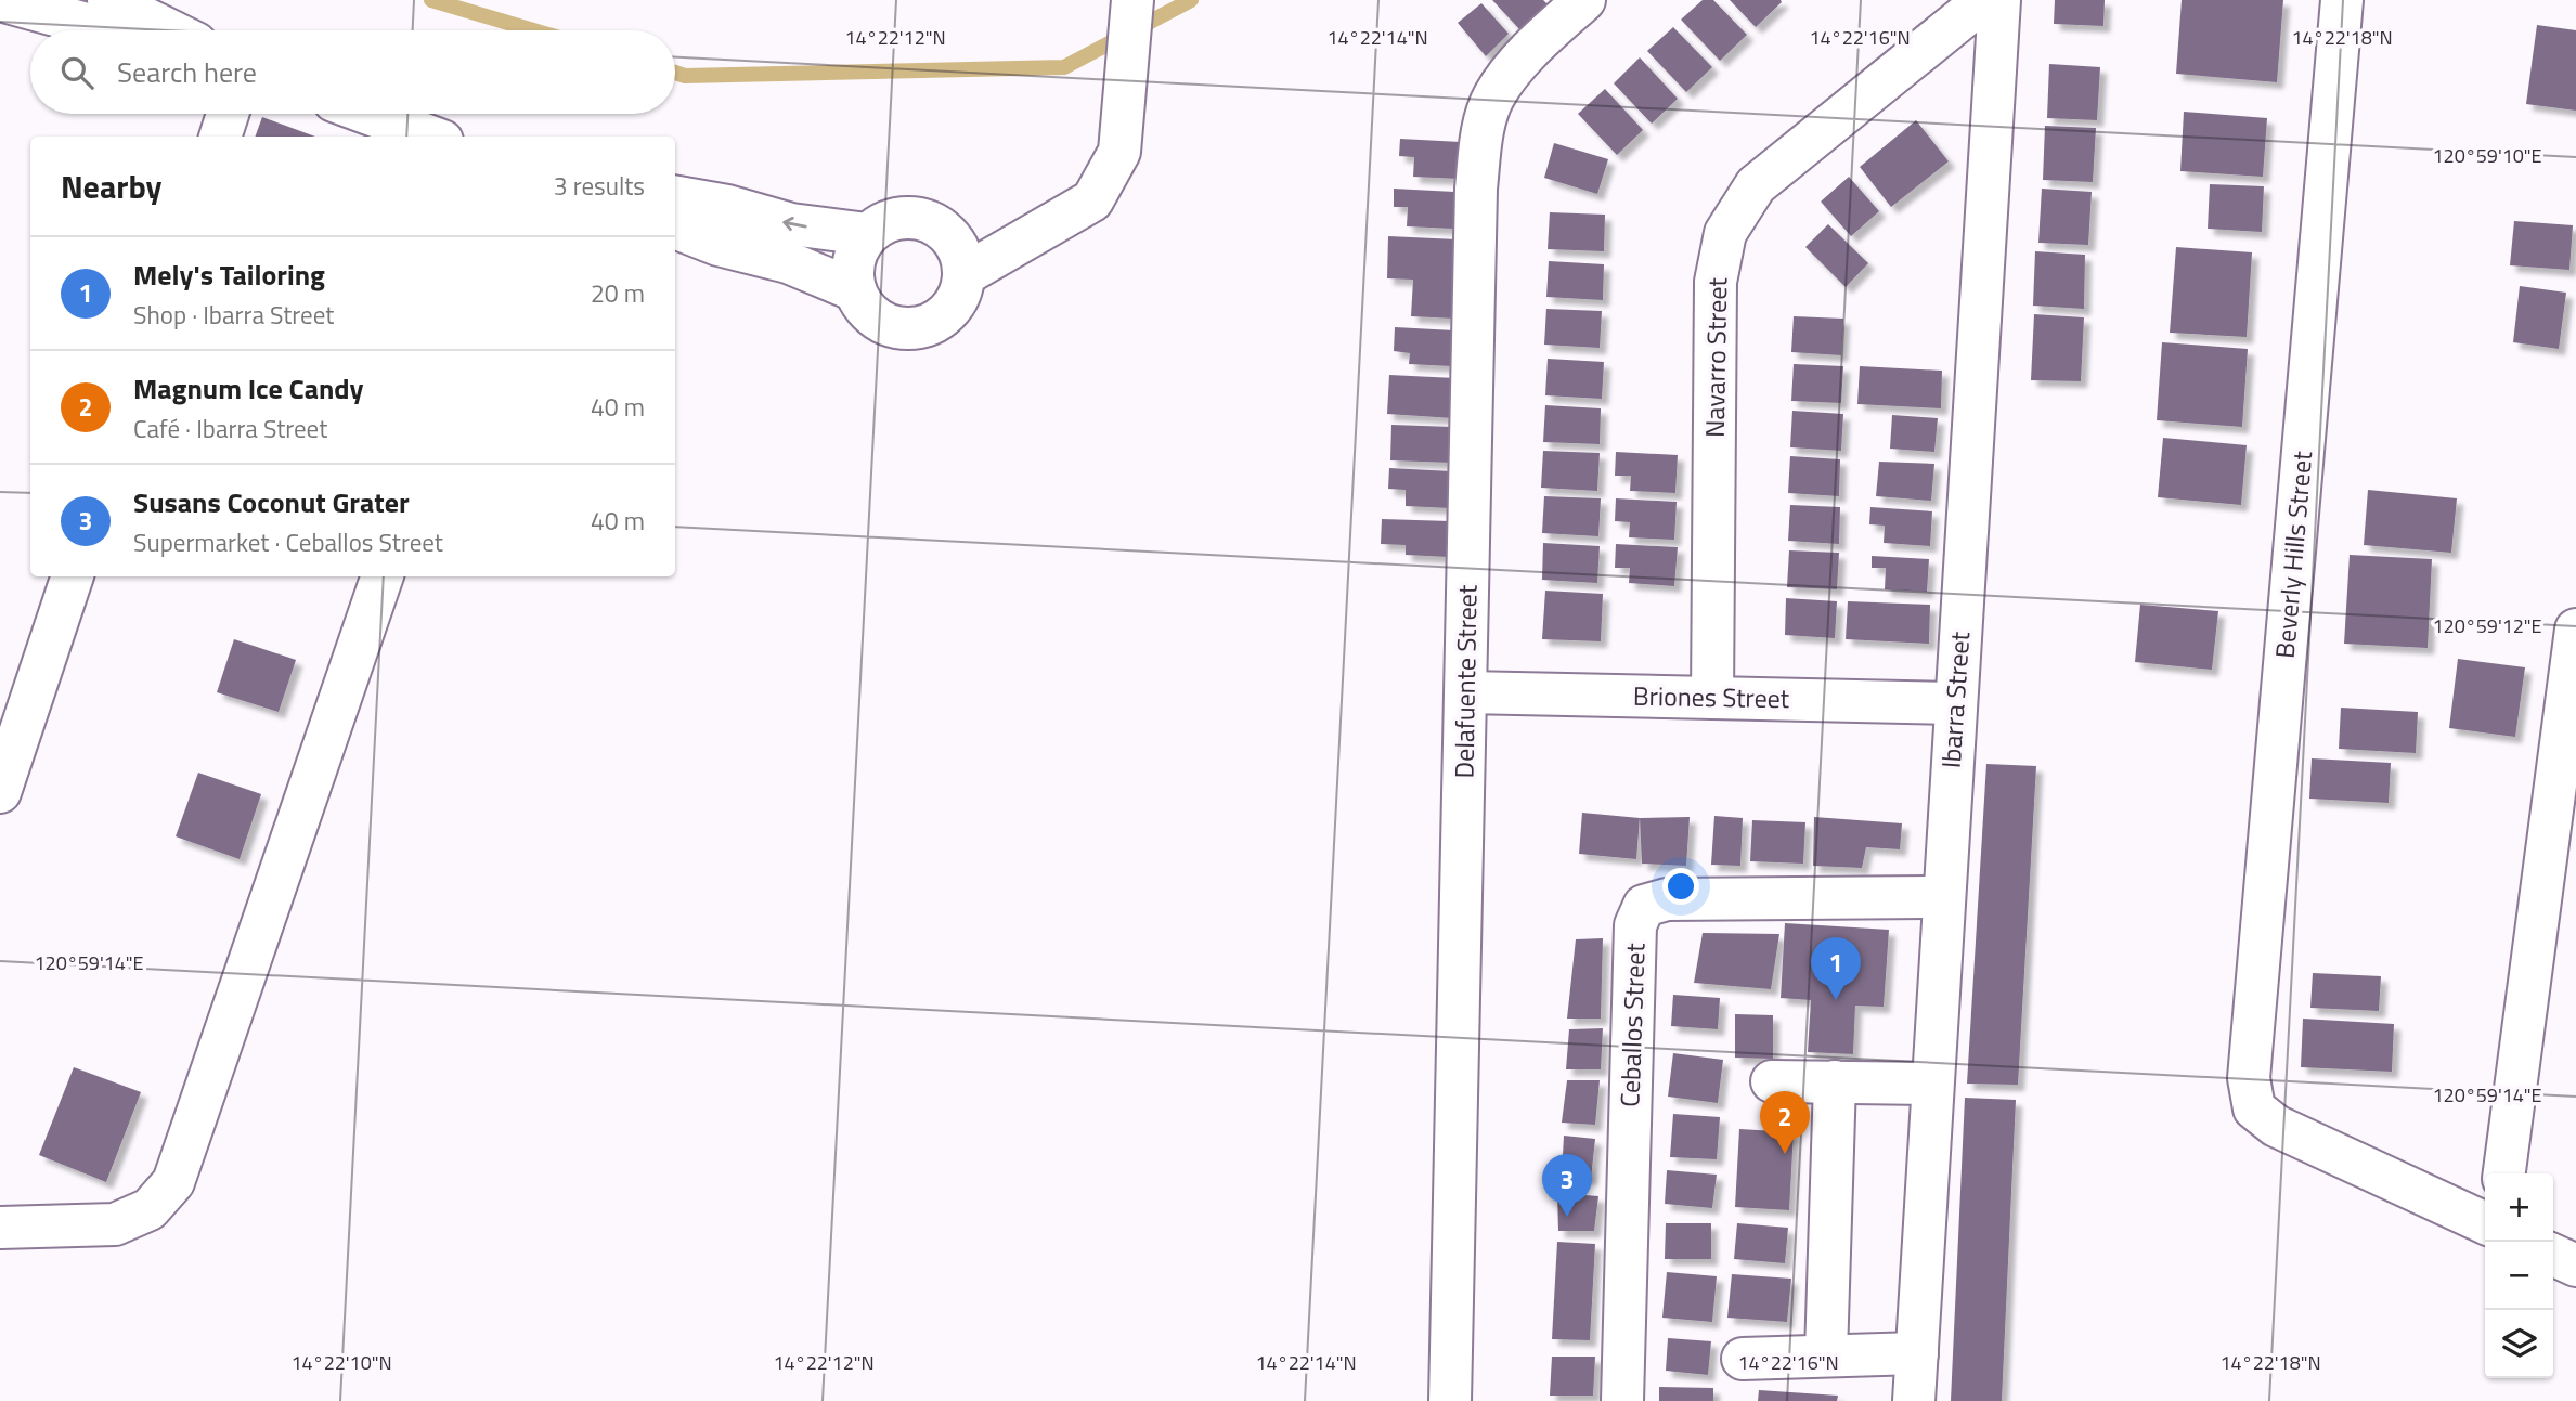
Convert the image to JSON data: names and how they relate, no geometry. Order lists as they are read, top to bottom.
{
  "streets": {
    "street": [
      "Navarro Street",
      "Beverly Hills Street",
      "Delafuente Street",
      "Briones Street",
      "Ibarra Street",
      "Ceballos Street"
    ]
  },
  "crossings": [
    ["Navarro Street", "Briones Street"],
    ["Delafuente Street", "Briones Street"],
    ["Briones Street", "Ibarra Street"],
    ["Ibarra Street", "Ceballos Street"]
  ],
  "page": {
    "search": "Search here",
    "heading": ["Nearby", "3 results"],
    "list": [
      {
        "mark": "1",
        "name": "Mely's Tailoring",
        "note": "Shop · Ibarra Street",
        "value": "20 m"
      },
      {
        "mark": "2",
        "name": "Magnum Ice Candy",
        "note": "Café · Ibarra Street",
        "value": "40 m"
      },
      {
        "mark": "3",
        "name": "Susans Coconut Grater",
        "note": "Supermarket · Ceballos Street",
        "value": "40 m"
      }
    ],
    "pins": ["1", "2", "3"],
    "map_buttons": ["+", "−"]
  },
  "coordinates": [
    "14°22'12\"N",
    "14°22'14\"N",
    "14°22'16\"N",
    "14°22'18\"N",
    "120°59'10\"E",
    "120°59'12\"E",
    "120°59'14\"E",
    "14°22'10\"N"
  ]
}
